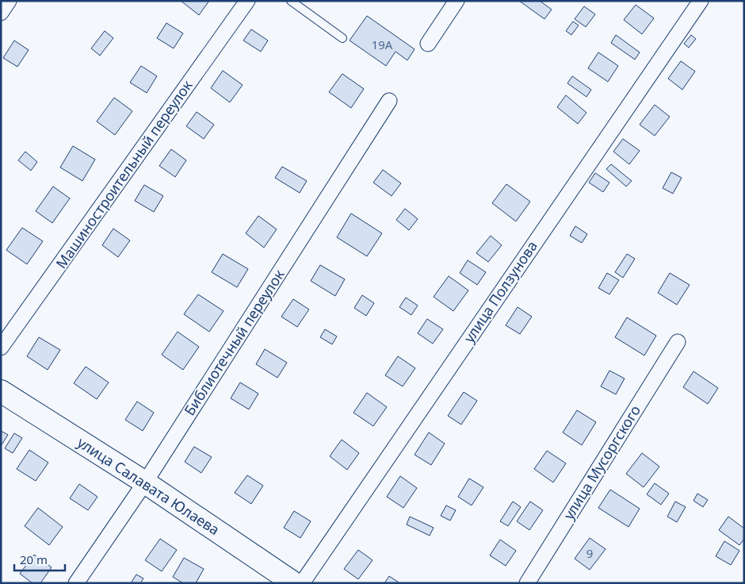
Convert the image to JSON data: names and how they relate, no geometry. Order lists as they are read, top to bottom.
{
  "streets": {
    "street": [
      "Машиностроительный переулок",
      "улица Ползунова",
      "Библиотечный переулок",
      "улица Мусоргского",
      "улица Салавата Юлаева"
    ]
  },
  "crossings": [
    ["Библиотечный переулок", "улица Салавата Юлаева"]
  ],
  "house_numbers": ["19А", "9"],
  "scale_bar": "20 m"
}
